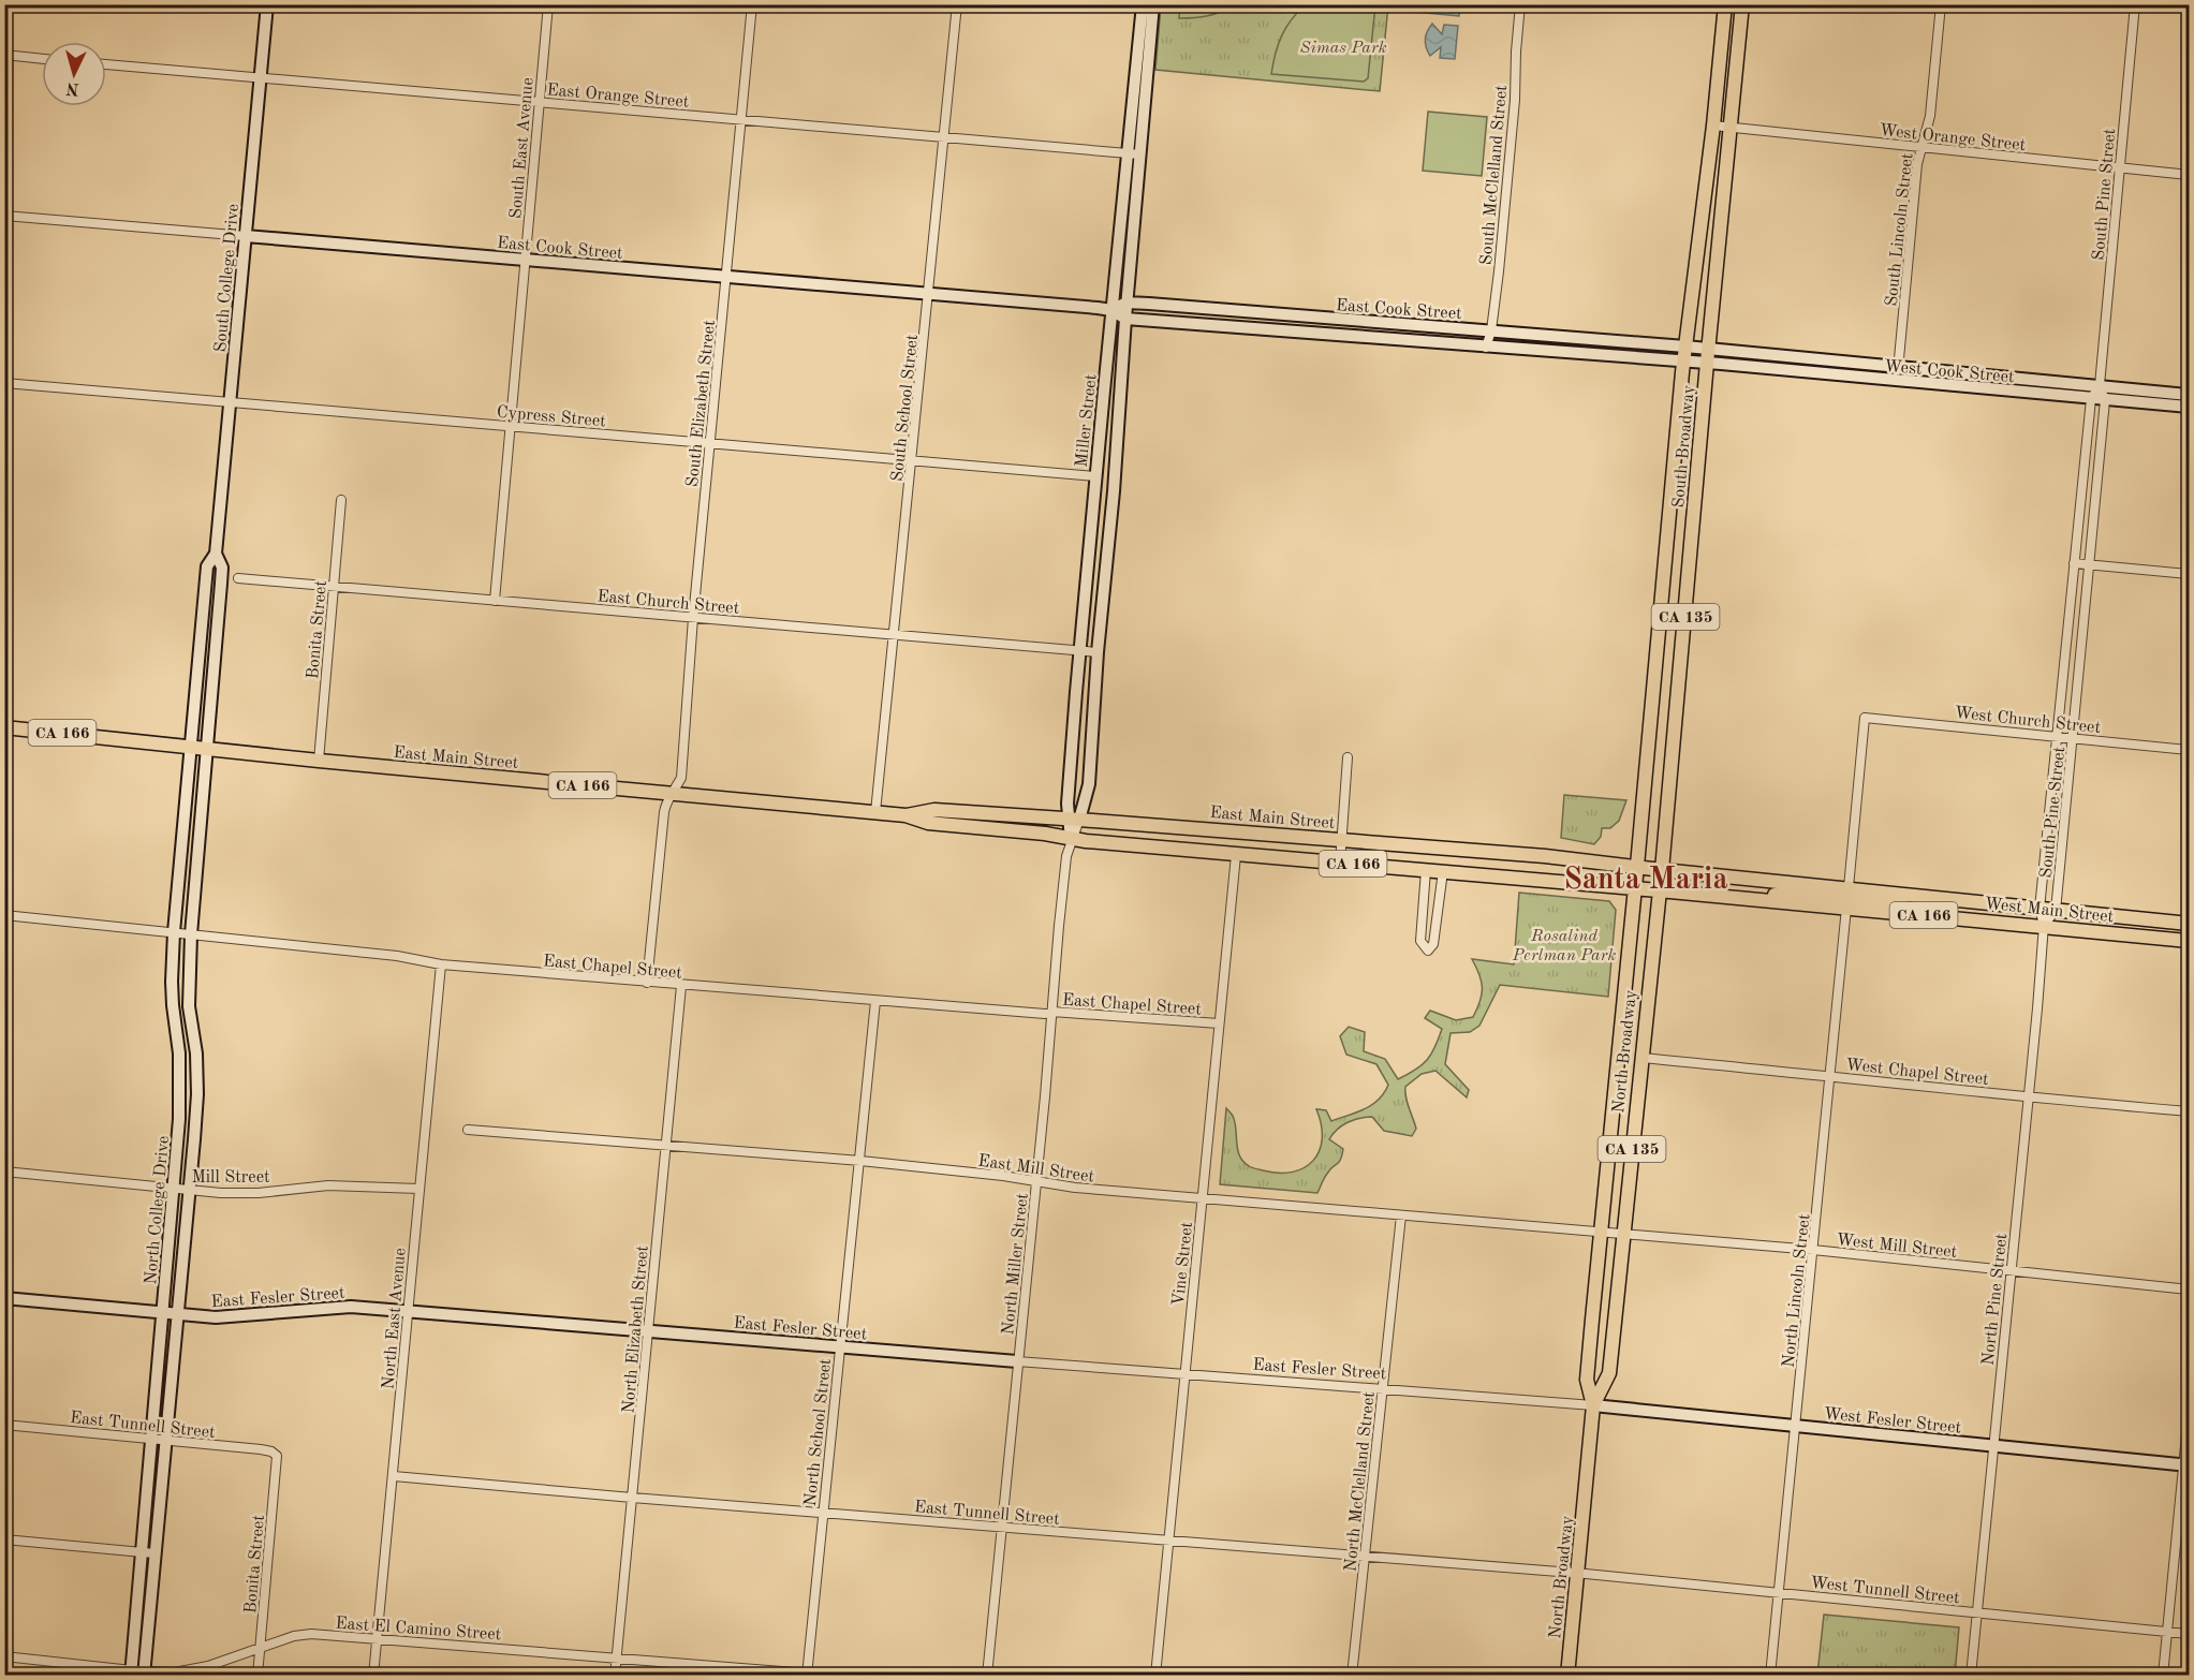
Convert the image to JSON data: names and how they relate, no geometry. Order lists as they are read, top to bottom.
{
  "streets": {
    "main road": [
      "South Broadway",
      "CA 135",
      "CA 166",
      "East Main Street",
      "West Main Street",
      "North Broadway"
    ],
    "street": [
      "East Orange Street",
      "West Orange Street",
      "South East Avenue",
      "South McClelland Street",
      "South Pine Street",
      "South Lincoln Street",
      "East Cook Street",
      "South College Drive",
      "West Cook Street",
      "South Elizabeth Street",
      "South School Street",
      "Cypress Street",
      "Miller Street",
      "East Church Street",
      "Bonita Street",
      "West Church Street",
      "East Chapel Street",
      "West Chapel Street",
      "East Mill Street",
      "Mill Street",
      "North College Drive",
      "West Mill Street",
      "North Miller Street",
      "Vine Street",
      "North Lincoln Street",
      "East Fesler Street",
      "North Pine Street",
      "North East Avenue",
      "North Elizabeth Street",
      "West Fesler Street",
      "East Tunnell Street",
      "North School Street",
      "North McClelland Street",
      "West Tunnell Street",
      "East El Camino Street"
    ]
  },
  "crossings": [
    ["East Orange Street", "South East Avenue"],
    ["East Orange Street", "South College Drive"],
    ["East Orange Street", "South Elizabeth Street"],
    ["East Orange Street", "South School Street"],
    ["East Orange Street", "Miller Street"],
    ["West Orange Street", "South Pine Street"],
    ["West Orange Street", "South Lincoln Street"],
    ["West Orange Street", "South Broadway"],
    ["South East Avenue", "East Cook Street"],
    ["South East Avenue", "Cypress Street"],
    ["South East Avenue", "East Church Street"],
    ["South McClelland Street", "East Cook Street"],
    ["South Pine Street", "West Cook Street"],
    ["South Pine Street", "West Church Street"],
    ["South Pine Street", "West Main Street"],
    ["South Pine Street", "North Pine Street"],
    ["South Lincoln Street", "West Cook Street"],
    ["East Cook Street", "South College Drive"],
    ["East Cook Street", "West Cook Street"],
    ["East Cook Street", "South Elizabeth Street"],
    ["East Cook Street", "South School Street"],
    ["East Cook Street", "Miller Street"],
    ["East Cook Street", "South Broadway"],
    ["South College Drive", "Cypress Street"],
    ["South College Drive", "East Main Street"],
    ["South College Drive", "North College Drive"],
    ["West Cook Street", "South Broadway"],
    ["South Elizabeth Street", "Cypress Street"],
    ["South Elizabeth Street", "East Church Street"],
    ["South Elizabeth Street", "East Main Street"],
    ["South School Street", "Cypress Street"],
    ["South School Street", "East Church Street"],
    ["South School Street", "East Main Street"],
    ["Cypress Street", "Miller Street"],
    ["Miller Street", "East Church Street"],
    ["Miller Street", "East Main Street"],
    ["Miller Street", "North Miller Street"],
    ["South Broadway", "East Main Street"],
    ["South Broadway", "West Main Street"],
    ["South Broadway", "North Broadway"],
    ["East Church Street", "Bonita Street"],
    ["Bonita Street", "East Main Street"],
    ["Bonita Street", "East Tunnell Street"],
    ["Bonita Street", "East El Camino Street"],
    ["West Church Street", "West Main Street"],
    ["East Main Street", "West Main Street"],
    ["East Main Street", "North Broadway"],
    ["East Main Street", "North College Drive"],
    ["East Main Street", "North Miller Street"],
    ["East Main Street", "Vine Street"],
    ["West Main Street", "North Broadway"],
    ["West Main Street", "North Lincoln Street"],
    ["West Main Street", "North Pine Street"],
    ["East Chapel Street", "North College Drive"],
    ["East Chapel Street", "North Miller Street"],
    ["East Chapel Street", "Vine Street"],
    ["East Chapel Street", "North East Avenue"],
    ["East Chapel Street", "North Elizabeth Street"],
    ["East Chapel Street", "North School Street"],
    ["North Broadway", "West Chapel Street"],
    ["North Broadway", "East Mill Street"],
    ["North Broadway", "West Mill Street"],
    ["North Broadway", "East Fesler Street"],
    ["North Broadway", "West Fesler Street"],
    ["North Broadway", "East Tunnell Street"],
    ["North Broadway", "West Tunnell Street"],
    ["West Chapel Street", "North Lincoln Street"],
    ["West Chapel Street", "North Pine Street"],
    ["East Mill Street", "West Mill Street"],
    ["East Mill Street", "North Miller Street"],
    ["East Mill Street", "Vine Street"],
    ["East Mill Street", "North Elizabeth Street"],
    ["East Mill Street", "North School Street"],
    ["East Mill Street", "North McClelland Street"],
    ["Mill Street", "North College Drive"],
    ["Mill Street", "North East Avenue"],
    ["North College Drive", "East Fesler Street"],
    ["North College Drive", "East Tunnell Street"],
    ["North College Drive", "East El Camino Street"],
    ["West Mill Street", "North Lincoln Street"],
    ["West Mill Street", "North Pine Street"],
    ["North Miller Street", "East Fesler Street"],
    ["North Miller Street", "East Tunnell Street"],
    ["Vine Street", "East Fesler Street"],
    ["Vine Street", "East Tunnell Street"],
    ["North Lincoln Street", "West Fesler Street"],
    ["North Lincoln Street", "West Tunnell Street"],
    ["East Fesler Street", "North East Avenue"],
    ["East Fesler Street", "North Elizabeth Street"],
    ["East Fesler Street", "West Fesler Street"],
    ["East Fesler Street", "North School Street"],
    ["East Fesler Street", "North McClelland Street"],
    ["North Pine Street", "West Fesler Street"],
    ["North Pine Street", "West Tunnell Street"],
    ["North East Avenue", "East Tunnell Street"],
    ["North East Avenue", "East El Camino Street"],
    ["North Elizabeth Street", "East Tunnell Street"],
    ["North Elizabeth Street", "East El Camino Street"],
    ["East Tunnell Street", "North School Street"],
    ["East Tunnell Street", "North McClelland Street"],
    ["East Tunnell Street", "West Tunnell Street"],
    ["North School Street", "East El Camino Street"]
  ],
  "districts": ["Santa Maria"],
  "parks": ["Simas Park", "Rosalind Perlman Park"],
  "north": "bottom"
}
